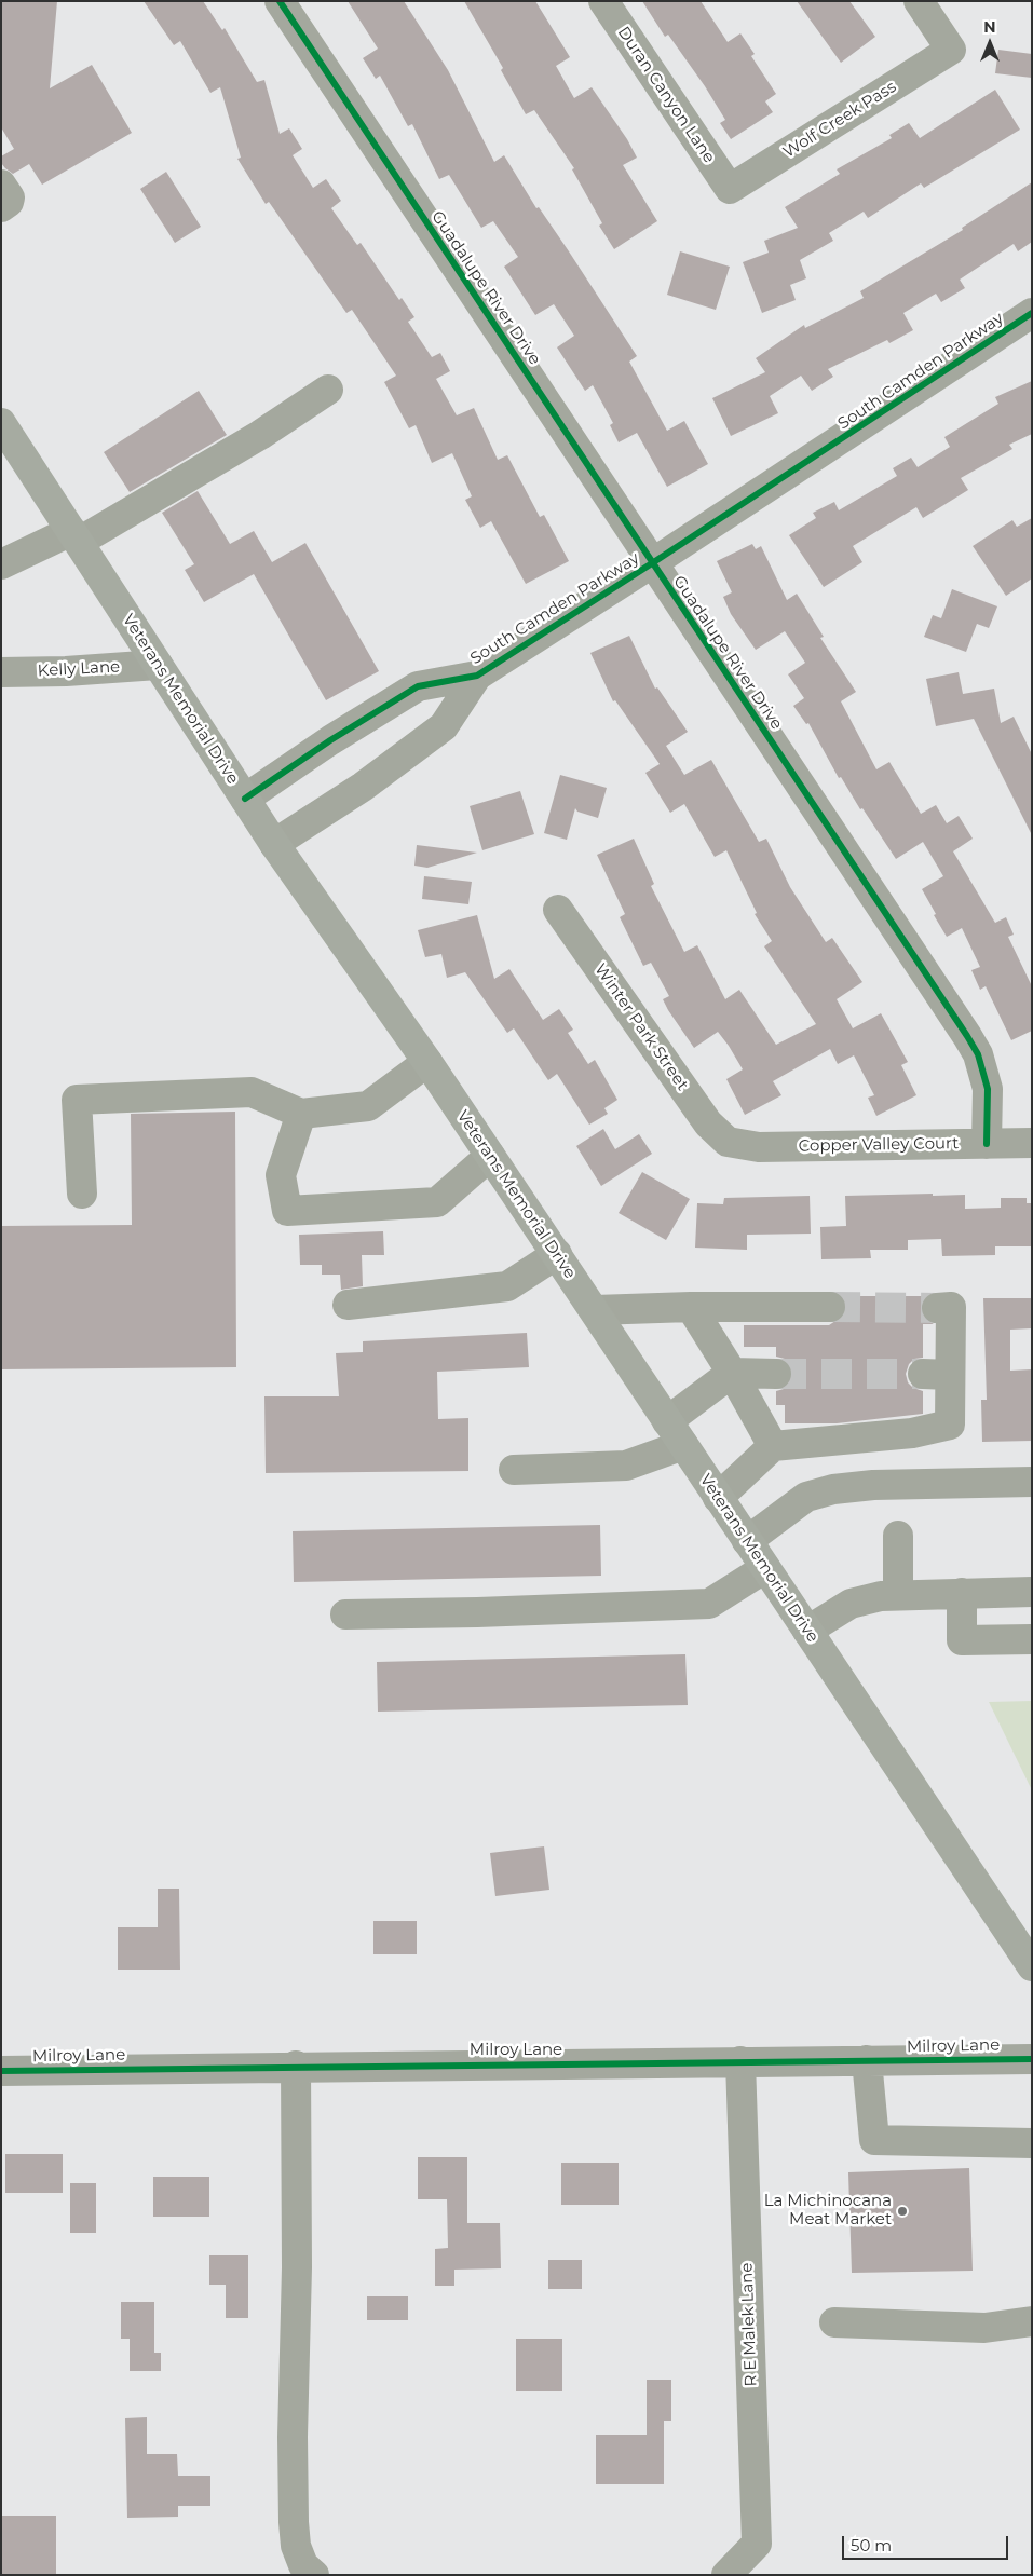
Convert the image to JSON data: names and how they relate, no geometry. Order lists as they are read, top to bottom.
{
  "streets": {
    "main road": ["Veterans Memorial Drive"],
    "street": [
      "Duran Canyon Lane",
      "Wolf Creek Pass",
      "Guadalupe River Drive",
      "South Camden Parkway",
      "Kelly Lane",
      "Winter Park Street",
      "Copper Valley Court",
      "Milroy Lane",
      "R E Malek Lane"
    ]
  },
  "crossings": [
    ["Duran Canyon Lane", "Wolf Creek Pass"],
    ["Guadalupe River Drive", "South Camden Parkway"],
    ["Guadalupe River Drive", "Copper Valley Court"],
    ["South Camden Parkway", "Veterans Memorial Drive"],
    ["Kelly Lane", "Veterans Memorial Drive"],
    ["Winter Park Street", "Copper Valley Court"],
    ["Milroy Lane", "R E Malek Lane"]
  ],
  "places": ["La Michinocana Meat Market"],
  "scale_bar": "50 m",
  "north": "top"
}
